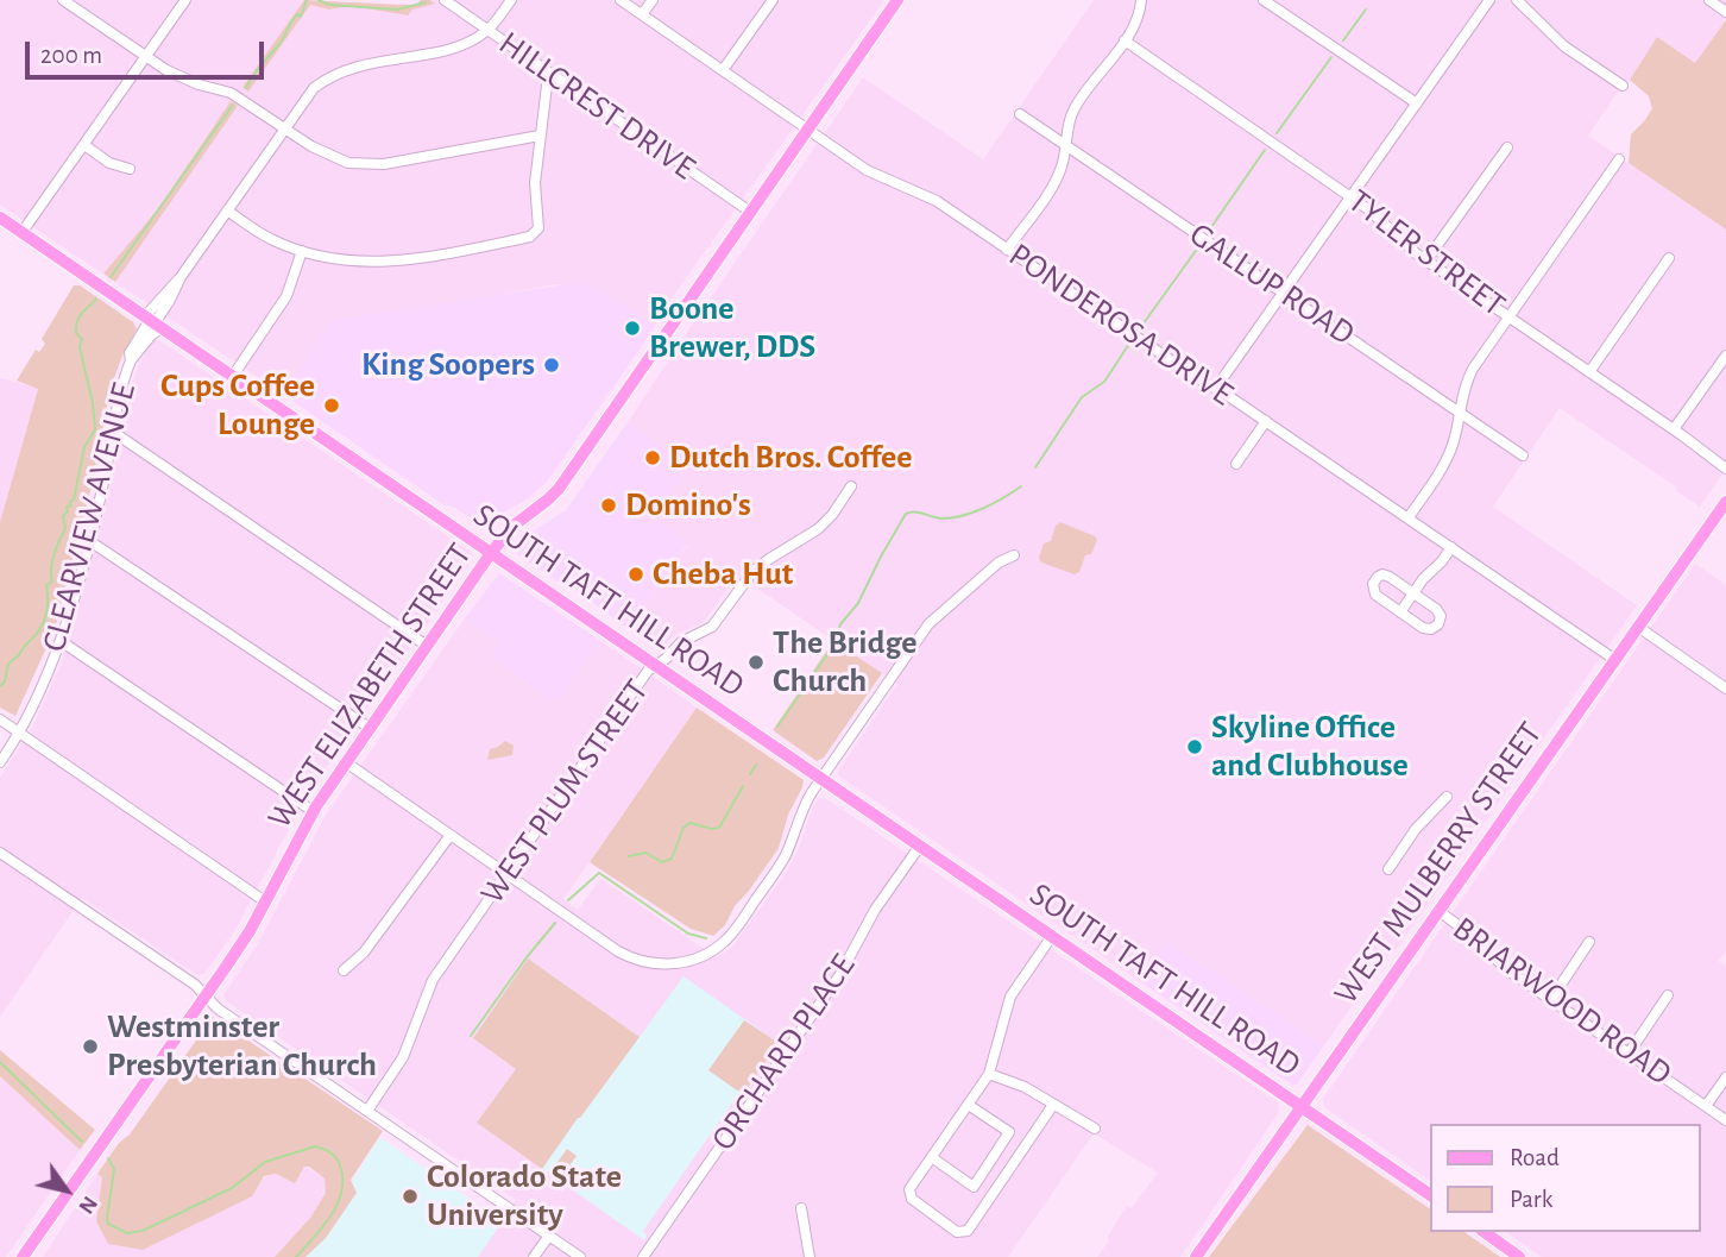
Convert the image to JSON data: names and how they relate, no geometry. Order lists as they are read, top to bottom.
{
  "streets": {
    "main road": ["SOUTH TAFT HILL ROAD", "WEST ELIZABETH STREET", "WEST MULBERRY STREET"],
    "street": [
      "HILLCREST DRIVE",
      "TYLER STREET",
      "GALLUP ROAD",
      "PONDEROSA DRIVE",
      "CLEARVIEW AVENUE",
      "WEST PLUM STREET",
      "BRIARWOOD ROAD",
      "ORCHARD PLACE"
    ]
  },
  "crossings": [
    ["HILLCREST DRIVE", "CLEARVIEW AVENUE"],
    ["HILLCREST DRIVE", "WEST ELIZABETH STREET"],
    ["PONDEROSA DRIVE", "WEST ELIZABETH STREET"],
    ["PONDEROSA DRIVE", "WEST MULBERRY STREET"],
    ["CLEARVIEW AVENUE", "SOUTH TAFT HILL ROAD"],
    ["SOUTH TAFT HILL ROAD", "WEST ELIZABETH STREET"],
    ["SOUTH TAFT HILL ROAD", "WEST PLUM STREET"],
    ["SOUTH TAFT HILL ROAD", "WEST MULBERRY STREET"],
    ["SOUTH TAFT HILL ROAD", "ORCHARD PLACE"],
    ["WEST MULBERRY STREET", "BRIARWOOD ROAD"]
  ],
  "places": [
    "Boone Brewer, DDS",
    "King Soopers",
    "Cups Coffee Lounge",
    "Dutch Bros. Coffee",
    "Domino's",
    "Cheba Hut",
    "The Bridge Church",
    "Skyline Office and Clubhouse",
    "Westminster Presbyterian Church",
    "Colorado State University"
  ],
  "legend": ["Road", "Park"],
  "scale_bar": "200 m",
  "north": "bottom right"
}
